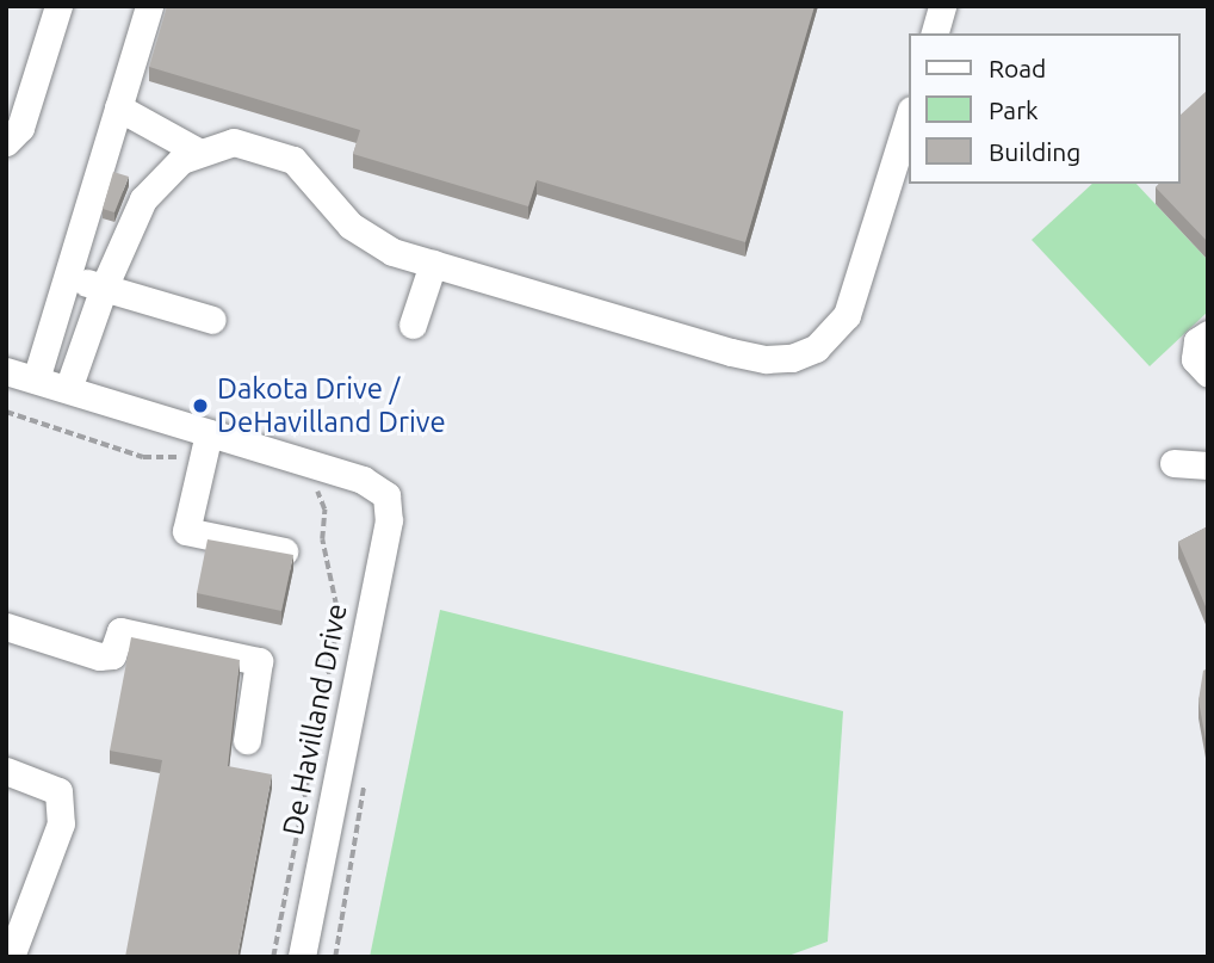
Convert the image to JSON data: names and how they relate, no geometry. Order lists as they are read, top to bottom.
{
  "streets": {
    "street": ["De Havilland Drive"]
  },
  "places": ["Dakota Drive / DeHavilland Drive"],
  "legend": ["Road", "Park", "Building"]
}
